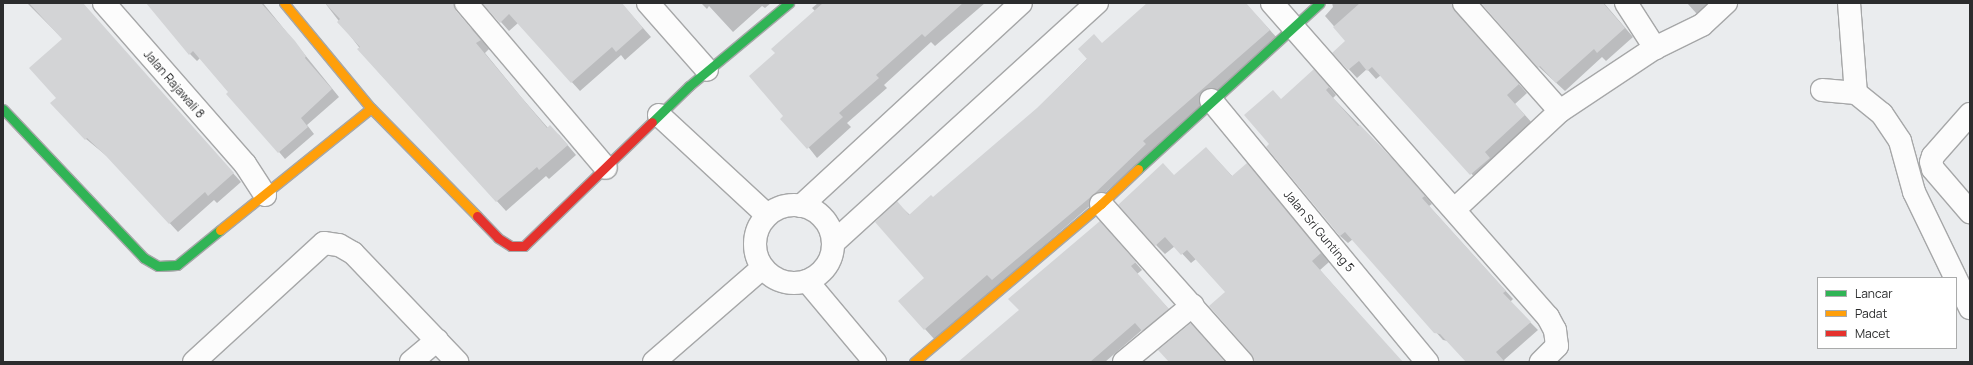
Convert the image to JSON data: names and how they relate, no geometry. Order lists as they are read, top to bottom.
{
  "streets": {
    "street": ["Jalan Rajawali 8", "Jalan Sri Gunting 5"]
  },
  "legend": ["Lancar", "Padat", "Macet"]
}
